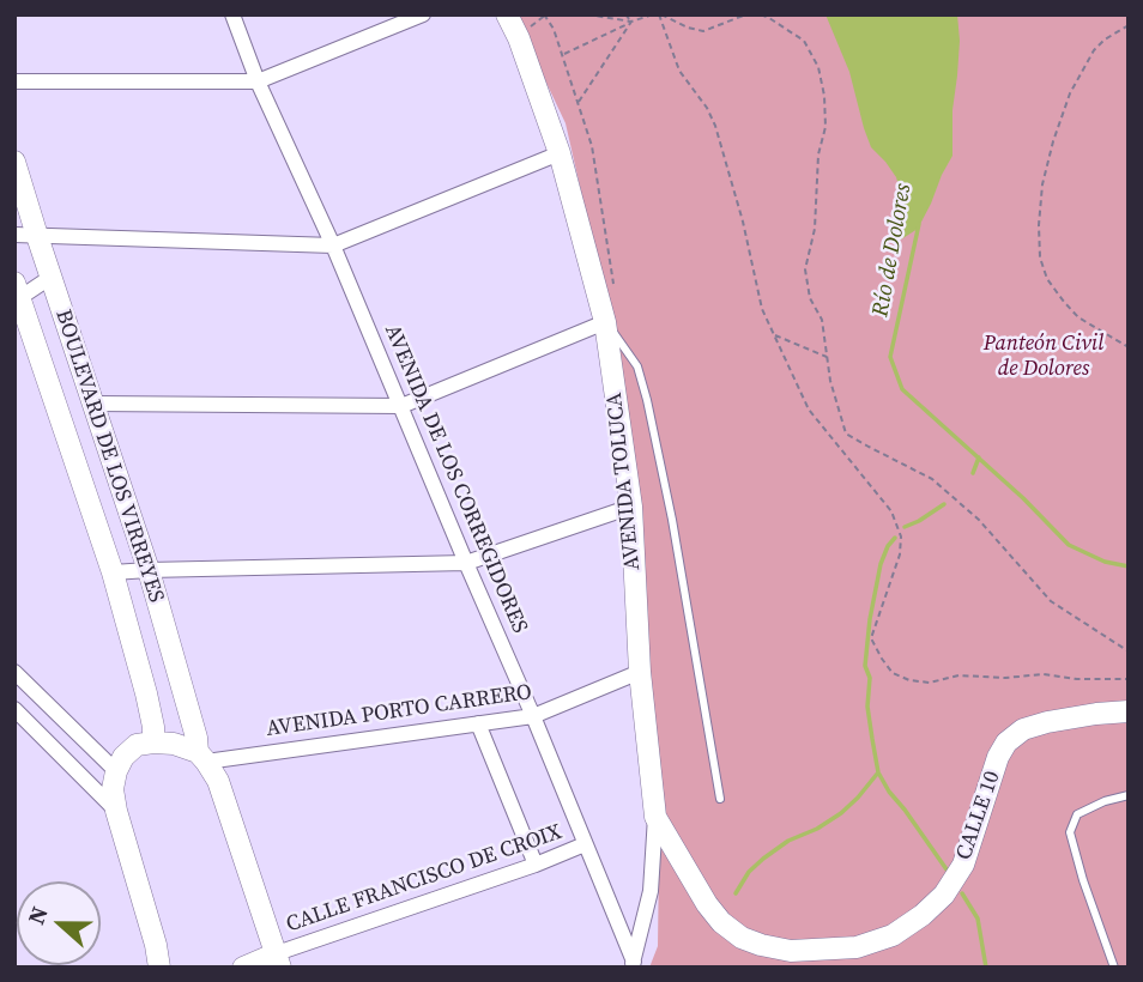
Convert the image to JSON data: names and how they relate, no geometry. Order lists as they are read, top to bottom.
{
  "streets": {
    "street": [
      "BOULEVARD DE LOS VIRREYES",
      "AVENIDA DE LOS CORREGIDORES",
      "AVENIDA TOLUCA",
      "AVENIDA PORTO CARRERO",
      "CALLE 10",
      "CALLE FRANCISCO DE CROIX"
    ]
  },
  "crossings": [
    ["BOULEVARD DE LOS VIRREYES", "AVENIDA PORTO CARRERO"],
    ["BOULEVARD DE LOS VIRREYES", "CALLE FRANCISCO DE CROIX"],
    ["AVENIDA DE LOS CORREGIDORES", "AVENIDA TOLUCA"],
    ["AVENIDA DE LOS CORREGIDORES", "AVENIDA PORTO CARRERO"],
    ["AVENIDA DE LOS CORREGIDORES", "CALLE FRANCISCO DE CROIX"],
    ["AVENIDA TOLUCA", "AVENIDA PORTO CARRERO"],
    ["AVENIDA TOLUCA", "CALLE 10"]
  ],
  "water": ["Río de Dolores"],
  "parks": ["Panteón Civil de Dolores"],
  "north": "left"
}
